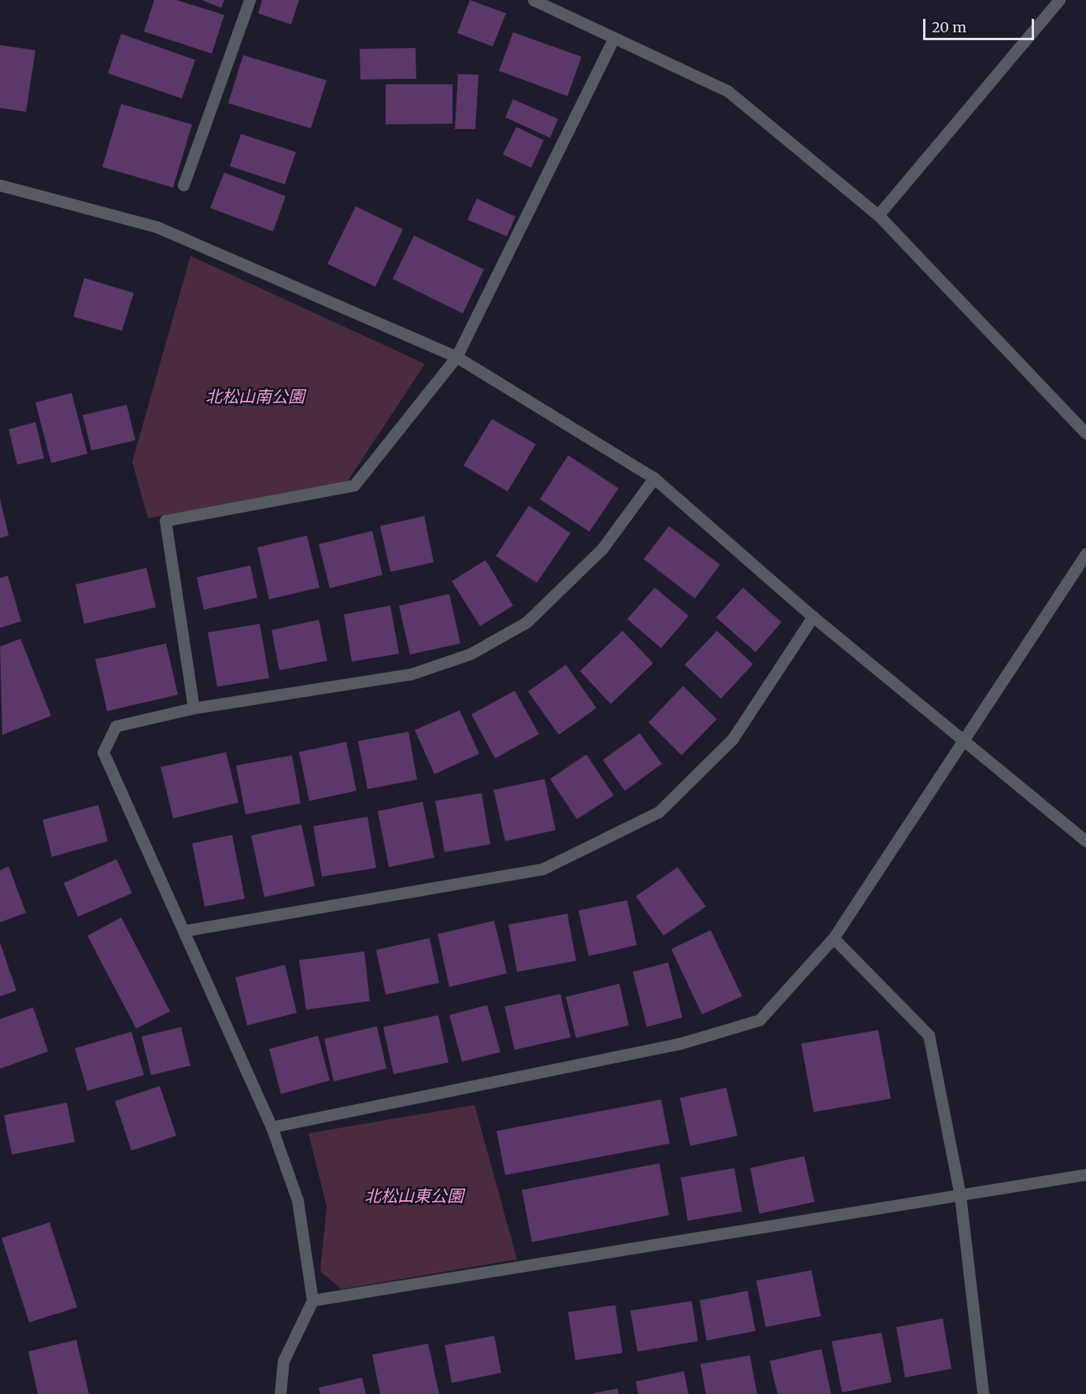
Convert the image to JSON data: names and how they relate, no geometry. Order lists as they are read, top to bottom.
{
  "parks": ["北松山南公園", "北松山東公園"],
  "scale_bar": "20 m"
}
